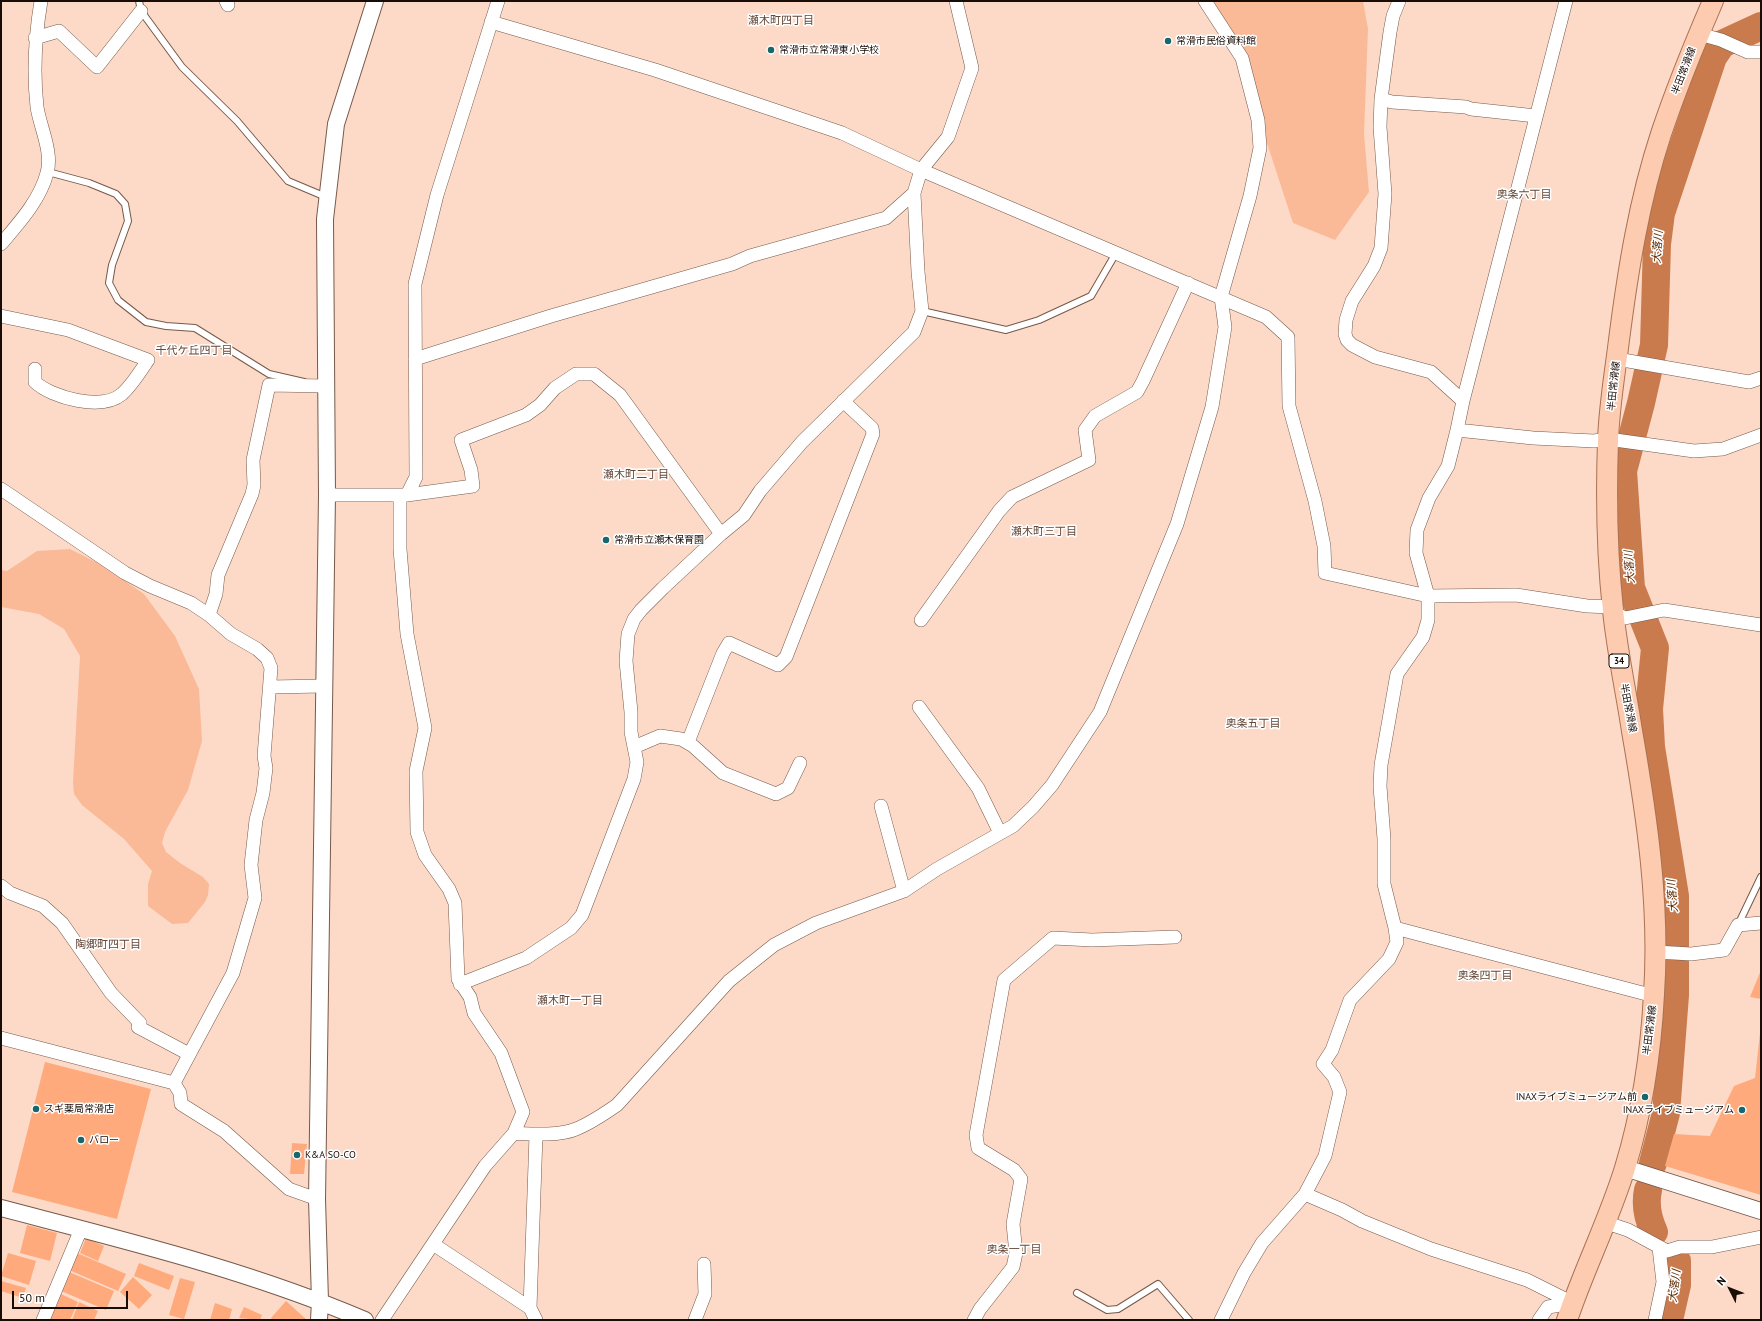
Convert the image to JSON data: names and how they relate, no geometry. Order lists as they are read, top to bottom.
{
  "streets": {
    "main road": ["半田常滑線", "34"]
  },
  "districts": [
    "瀬木町四丁目",
    "奥条六丁目",
    "千代ケ丘四丁目",
    "瀬木町二丁目",
    "瀬木町三丁目",
    "奥条五丁目",
    "陶郷町四丁目",
    "奥条四丁目",
    "瀬木町一丁目",
    "奥条一丁目"
  ],
  "water": ["大落川"],
  "places": [
    "常滑市民俗資料館",
    "常滑市立常滑東小学校",
    "常滑市立瀬木保育園",
    "INAXライブミュージアム前",
    "スギ薬局常滑店",
    "INAXライブミュージアム",
    "バロー",
    "K&A SO-CO"
  ],
  "scale_bar": "50 m",
  "north": "top left"
}
